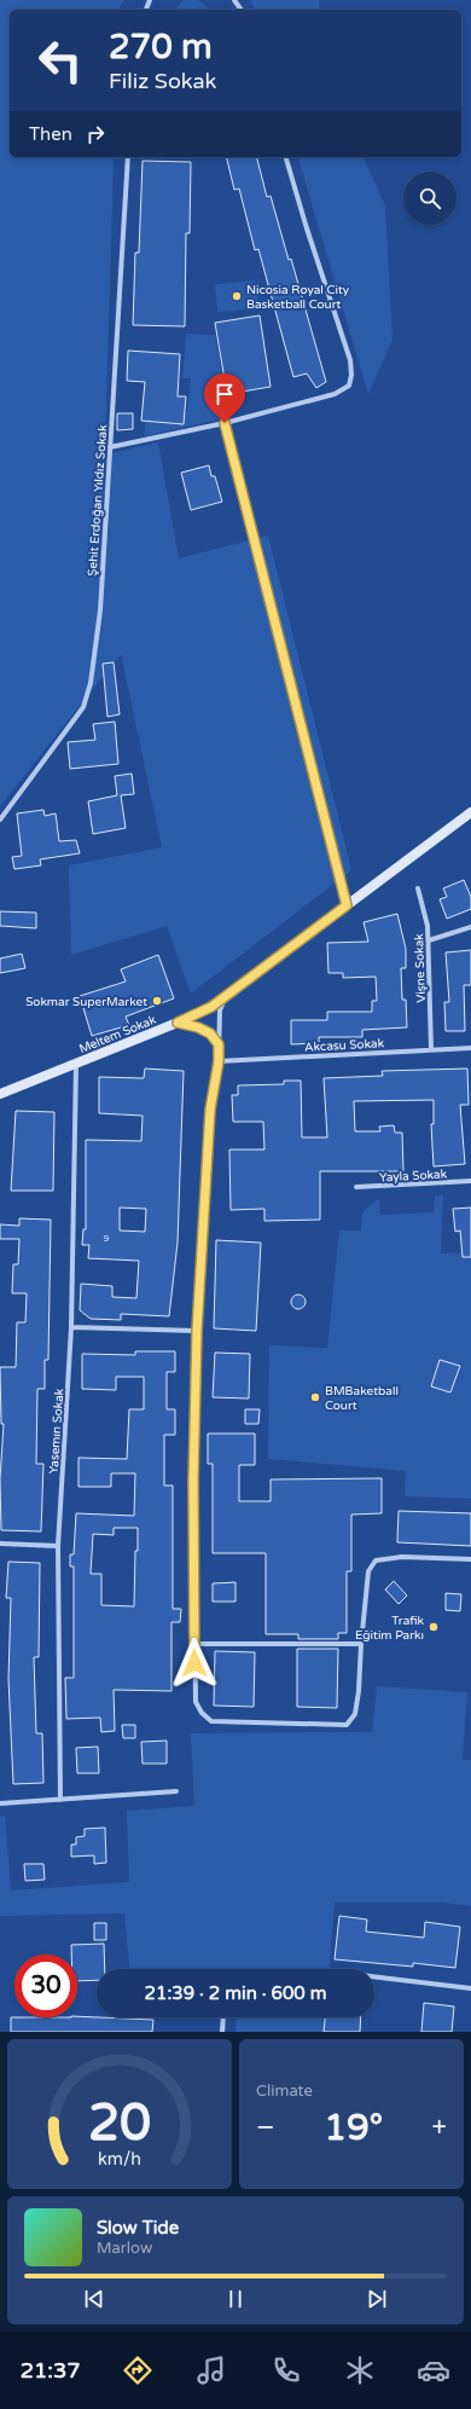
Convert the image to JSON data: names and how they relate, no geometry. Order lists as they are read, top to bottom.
{
  "streets": {
    "main road": ["Meltem Sokak"],
    "street": [
      "Şehit Erdoğan Yıldız Sokak",
      "Vişne Sokak",
      "Akcasu Sokak",
      "Yayla Sokak",
      "Yasemın Sokak"
    ]
  },
  "crossings": [
    ["Vişne Sokak", "Akcasu Sokak"],
    ["Meltem Sokak", "Yasemın Sokak"]
  ],
  "places": [
    "Nicosia Royal City Basketball Court",
    "Sokmar SuperMarket",
    "BMBaketball Court",
    "Trafik Eğitim Parkı"
  ],
  "house_numbers": ["9"],
  "page": {
    "turn": ["270 m", "Filiz Sokak"],
    "then": "Then",
    "limit": "30",
    "trip": "21:39 · 2 min · 600 m",
    "tile": "Climate",
    "heat": ["−", "19°", "+"],
    "song": ["Slow Tide", "Marlow"],
    "tabs": "21:37",
    "gauge": ["20", "km/h"]
  }
}
